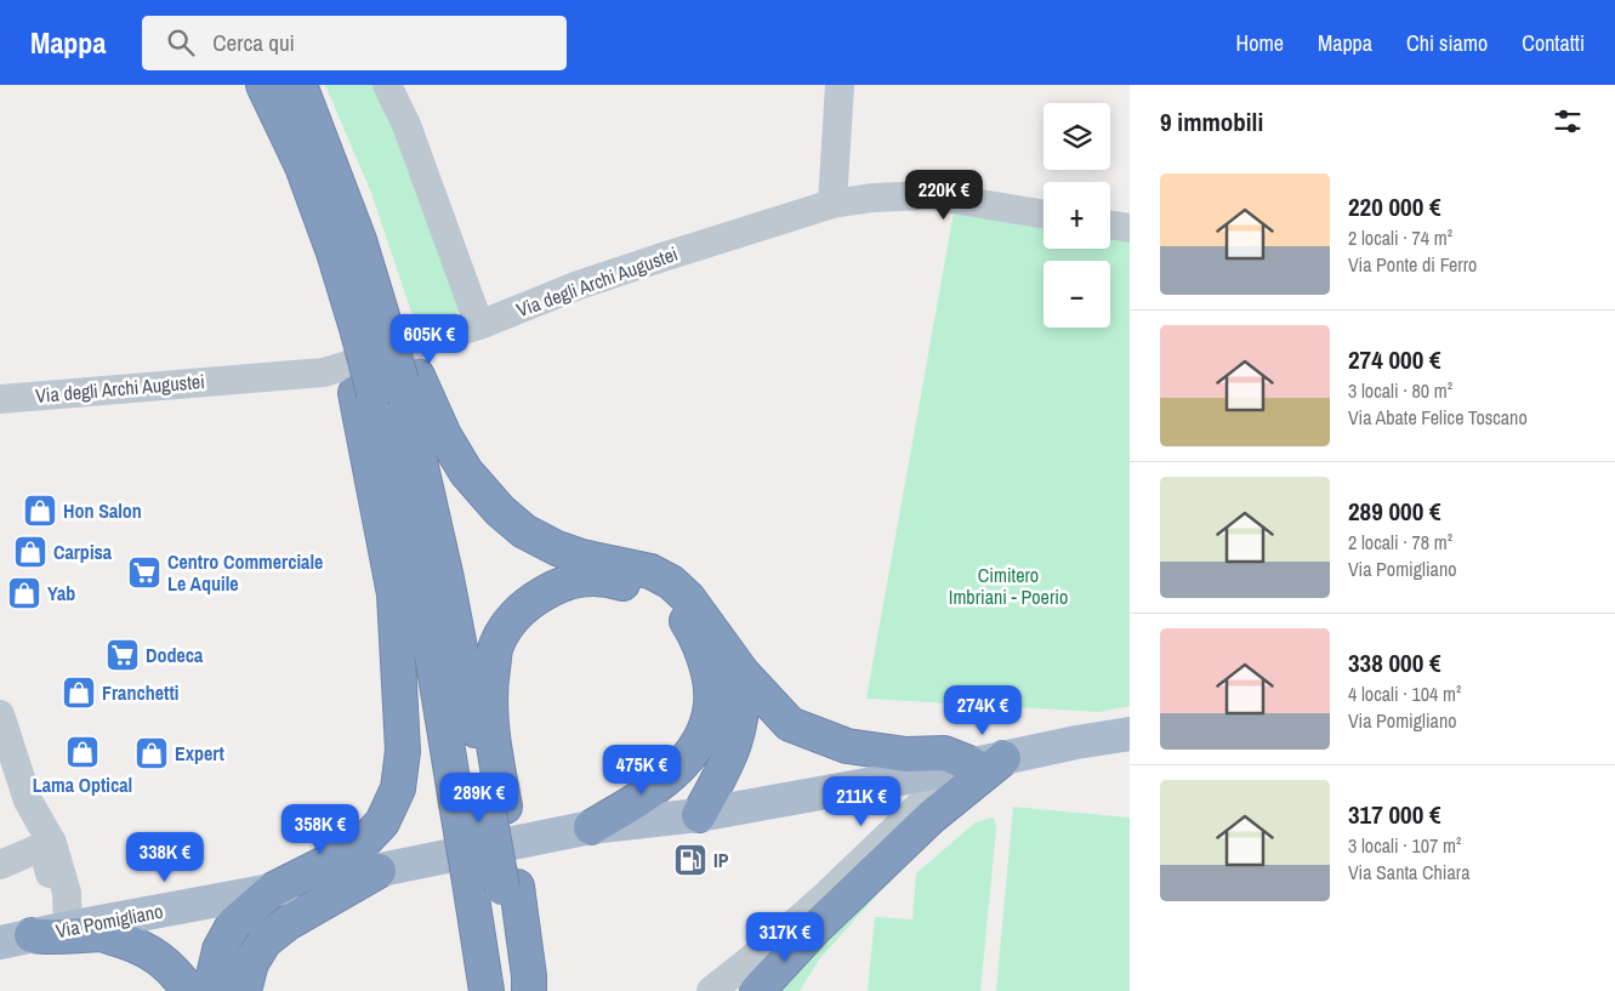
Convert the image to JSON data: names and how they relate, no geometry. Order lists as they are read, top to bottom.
{
  "streets": {
    "main road": ["Via Pomigliano"],
    "street": ["Via degli Archi Augustei"]
  },
  "parks": ["Cimitero Imbriani - Poerio"],
  "places": {
    "shop": [
      "Hon Salon",
      "Carpisa",
      "Yab",
      "Franchetti",
      "Lama Optical",
      "Expert"
    ],
    "supermarket": ["Centro Commerciale Le Aquile", "Dodeca"],
    "fuel station": ["IP"]
  },
  "page": {
    "header": "Mappa",
    "search": "Cerca qui",
    "nav": [
      "Home",
      "Mappa",
      "Chi siamo",
      "Contatti"
    ],
    "heading": "9 immobili",
    "map_buttons": ["+", "−"],
    "list": [
      {
        "name": "220 000 €",
        "note": "2 locali · 74 m² · Via Ponte di Ferro"
      },
      {
        "name": "274 000 €",
        "note": "3 locali · 80 m² · Via Abate Felice Toscano"
      },
      {
        "name": "289 000 €",
        "note": "2 locali · 78 m² · Via Pomigliano"
      },
      {
        "name": "338 000 €",
        "note": "4 locali · 104 m² · Via Pomigliano"
      },
      {
        "name": "317 000 €",
        "note": "3 locali · 107 m² · Via Santa Chiara"
      }
    ],
    "price": [
      "220K €",
      "605K €",
      "274K €",
      "475K €",
      "289K €",
      "211K €",
      "358K €",
      "338K €",
      "317K €"
    ]
  }
}
